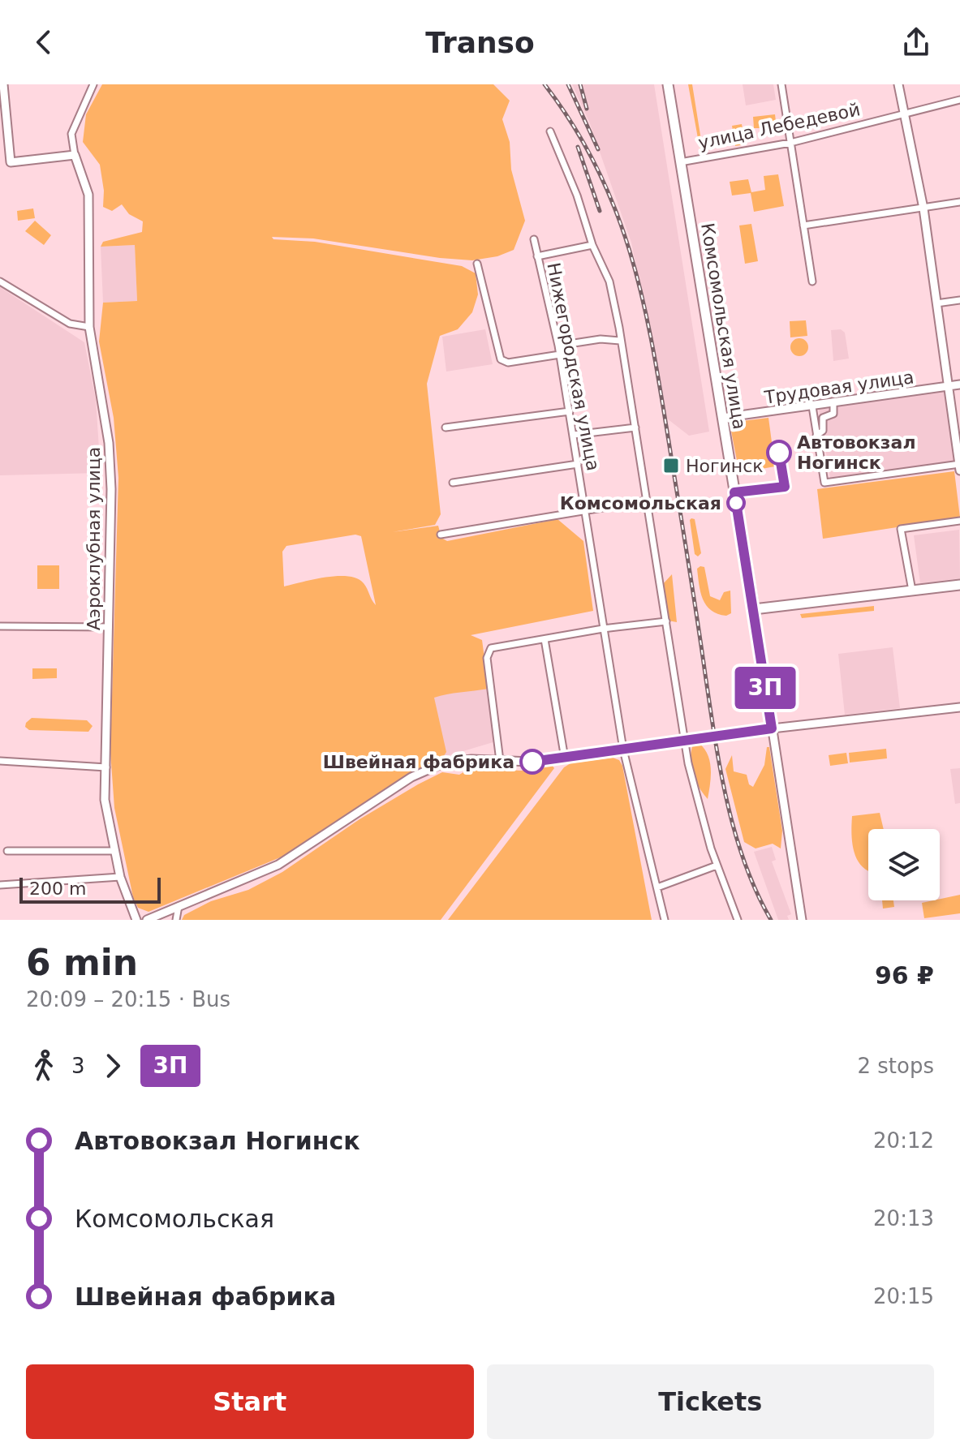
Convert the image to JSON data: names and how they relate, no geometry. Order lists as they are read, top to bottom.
{
  "streets": {
    "main road": ["Комсомольская улица"],
    "street": [
      "улица Лебедевой",
      "Нижегородская улица",
      "Трудовая улица",
      "Аэроклубная улица"
    ]
  },
  "crossings": [
    ["улица Лебедевой", "Комсомольская улица"],
    ["Комсомольская улица", "Трудовая улица"]
  ],
  "places": {
    "other": ["Автовокзал Ногинск", "Комсомольская", "Швейная фабрика"],
    "transit": ["Ногинск"]
  },
  "lines": ["bus line 3П"],
  "scale_bar": "200 m",
  "page": {
    "header": "Transo",
    "on_map": "3П",
    "scale": "200 m",
    "heading": ["6 min", "20:09 – 20:15 · Bus", "96 ₽"],
    "legs": ["3", "3П", "2 stops"],
    "list": [
      {
        "name": "Автовокзал Ногинск",
        "value": "20:12"
      },
      {
        "name": "Комсомольская",
        "value": "20:13"
      },
      {
        "name": "Швейная фабрика",
        "value": "20:15"
      }
    ],
    "buttons": ["Start", "Tickets"]
  }
}
